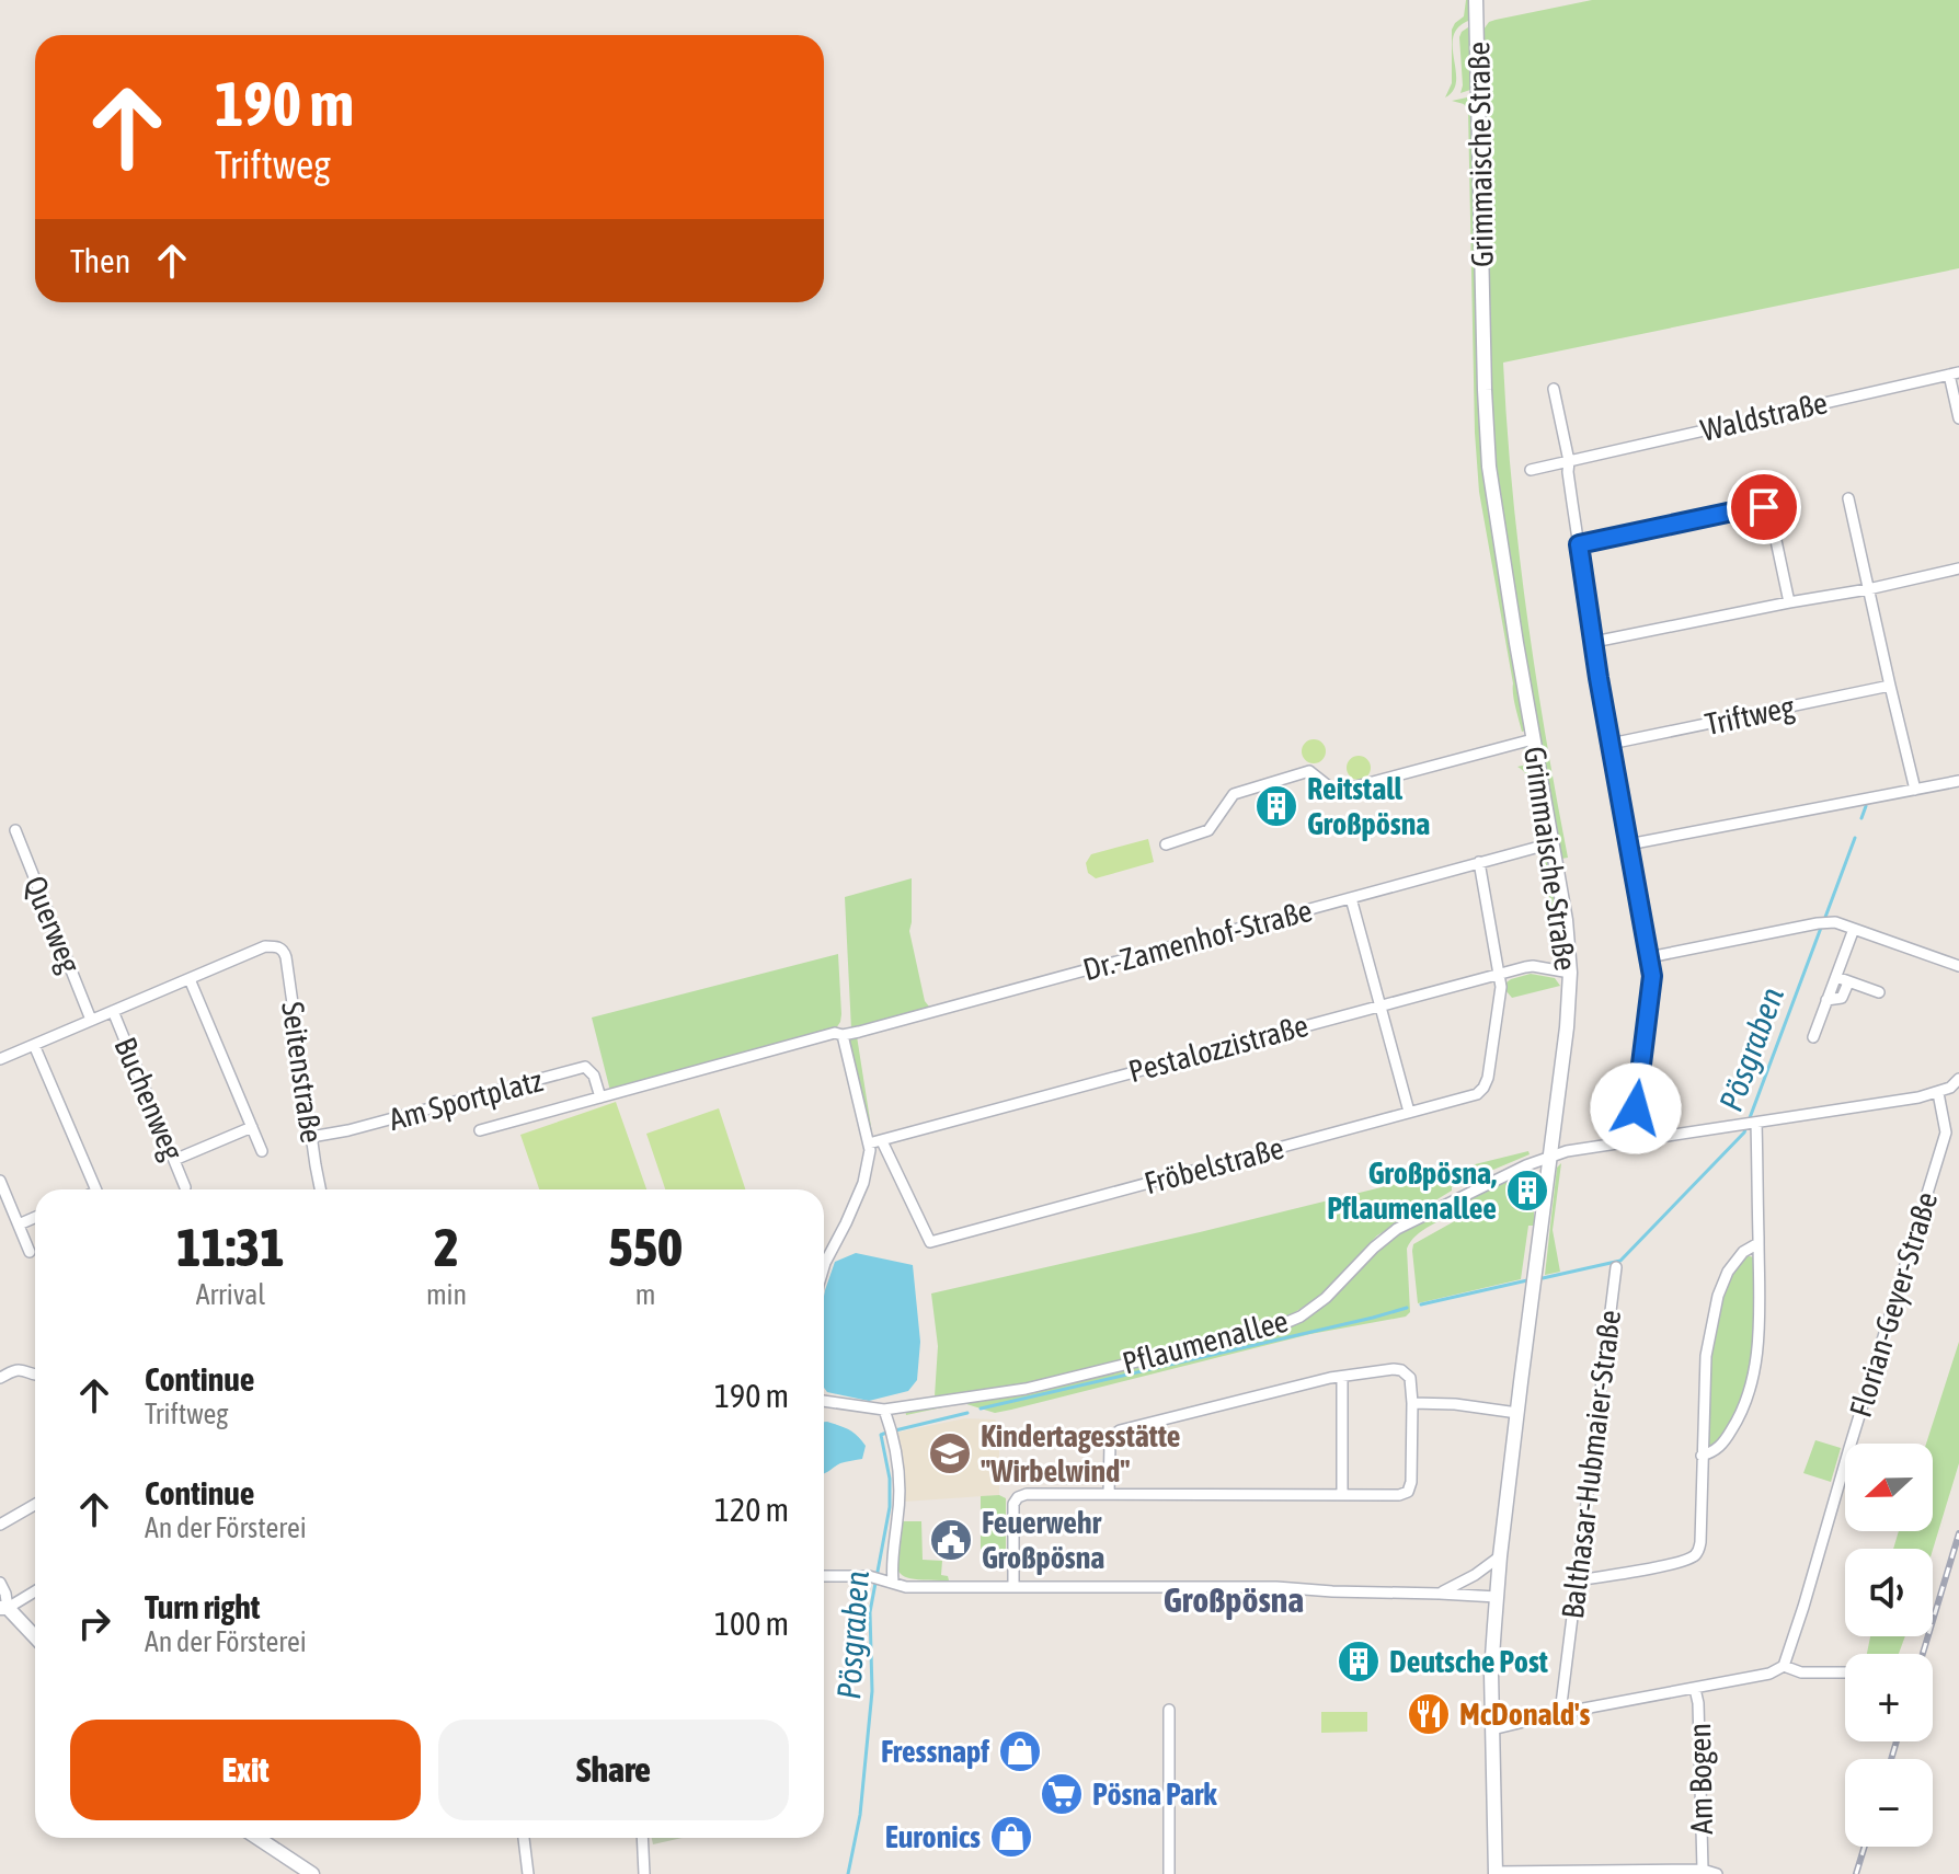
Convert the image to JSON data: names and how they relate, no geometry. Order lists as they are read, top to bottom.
{
  "streets": {
    "main road": ["Grimmaische Straße"],
    "street": [
      "Waldstraße",
      "Triftweg",
      "Querweg",
      "Dr.-Zamenhof-Straße",
      "Pestalozzistraße",
      "Seitenstraße",
      "Buchenweg",
      "Am Sportplatz",
      "Fröbelstraße",
      "Florian-Geyer-Straße",
      "Pflaumenallee",
      "Balthasar-Hubmaier-Straße",
      "Am Bogen"
    ]
  },
  "crossings": [
    ["Grimmaische Straße", "Dr.-Zamenhof-Straße"],
    ["Grimmaische Straße", "Pestalozzistraße"],
    ["Grimmaische Straße", "Pflaumenallee"],
    ["Grimmaische Straße", "Am Bogen"],
    ["Dr.-Zamenhof-Straße", "Am Sportplatz"],
    ["Dr.-Zamenhof-Straße", "Fröbelstraße"],
    ["Pestalozzistraße", "Fröbelstraße"],
    ["Seitenstraße", "Am Sportplatz"],
    ["Florian-Geyer-Straße", "Pflaumenallee"]
  ],
  "districts": ["Großpösna"],
  "water": ["Pösgraben"],
  "places": {
    "building": ["Reitstall Großpösna", "Großpösna, Pflaumenallee", "Deutsche Post"],
    "school or university": ["Kindertagesstätte \"Wirbelwind\""],
    "public building": ["Feuerwehr Großpösna"],
    "restaurant": ["McDonald's"],
    "shop": ["Fressnapf", "Euronics"],
    "supermarket": ["Pösna Park"]
  },
  "north": "left",
  "page": {
    "turn": ["190 m", "Triftweg"],
    "then": "Then",
    "eta": [
      "11:31",
      "Arrival",
      "2",
      "min",
      "550",
      "m"
    ],
    "list": [
      {
        "name": "Continue",
        "note": "Triftweg",
        "value": "190 m"
      },
      {
        "name": "Continue",
        "note": "An der Försterei",
        "value": "120 m"
      },
      {
        "name": "Turn right",
        "note": "An der Försterei",
        "value": "100 m"
      }
    ],
    "map_buttons": ["+", "−"],
    "buttons": ["Exit", "Share"]
  }
}
